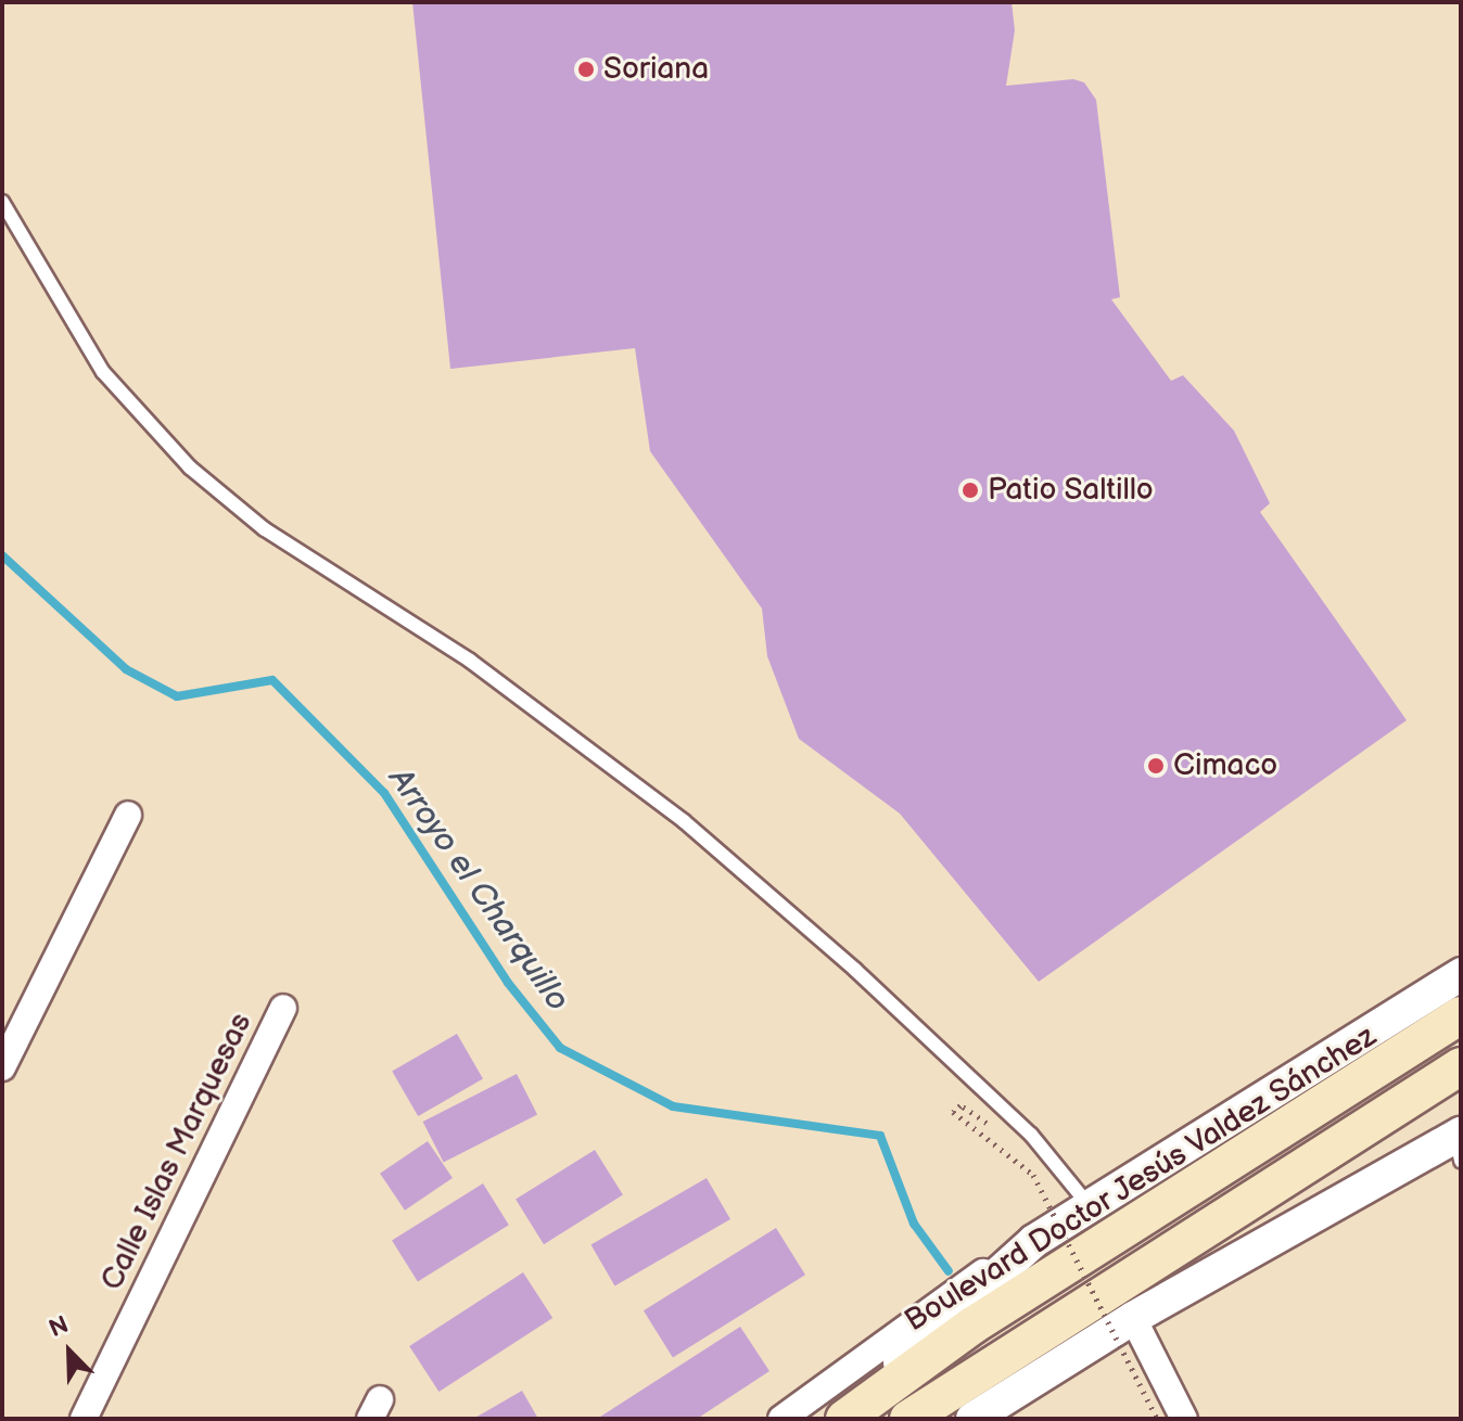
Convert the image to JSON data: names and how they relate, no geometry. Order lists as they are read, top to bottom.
{
  "streets": {
    "main road": ["Boulevard Doctor Jesús Valdez Sánchez"],
    "street": ["Calle Islas Marquesas"]
  },
  "water": ["Arroyo el Charquillo"],
  "places": ["Soriana", "Patio Saltillo", "Cimaco"],
  "north": "top left"
}
